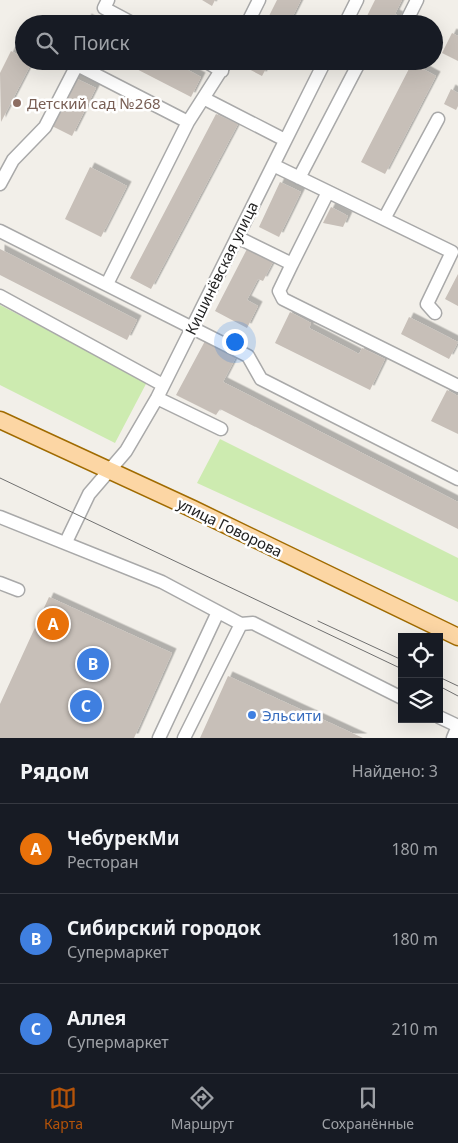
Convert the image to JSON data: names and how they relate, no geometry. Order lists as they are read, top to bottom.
{
  "streets": {
    "main road": ["улица Говорова"],
    "street": ["Кишинёвская улица"]
  },
  "crossings": [
    ["Кишинёвская улица", "улица Говорова"]
  ],
  "places": ["Детский сад №268", "Эльсити"],
  "page": {
    "search": "Поиск",
    "pins": ["A", "B", "C"],
    "heading": ["Рядом", "Найдено: 3"],
    "list": [
      {
        "mark": "A",
        "name": "ЧебурекМи",
        "note": "Ресторан",
        "value": "180 m"
      },
      {
        "mark": "B",
        "name": "Сибирский городок",
        "note": "Супермаркет",
        "value": "180 m"
      },
      {
        "mark": "C",
        "name": "Аллея",
        "note": "Супермаркет",
        "value": "210 m"
      }
    ],
    "nav": ["Карта", "Маршрут", "Сохранённые"]
  }
}
